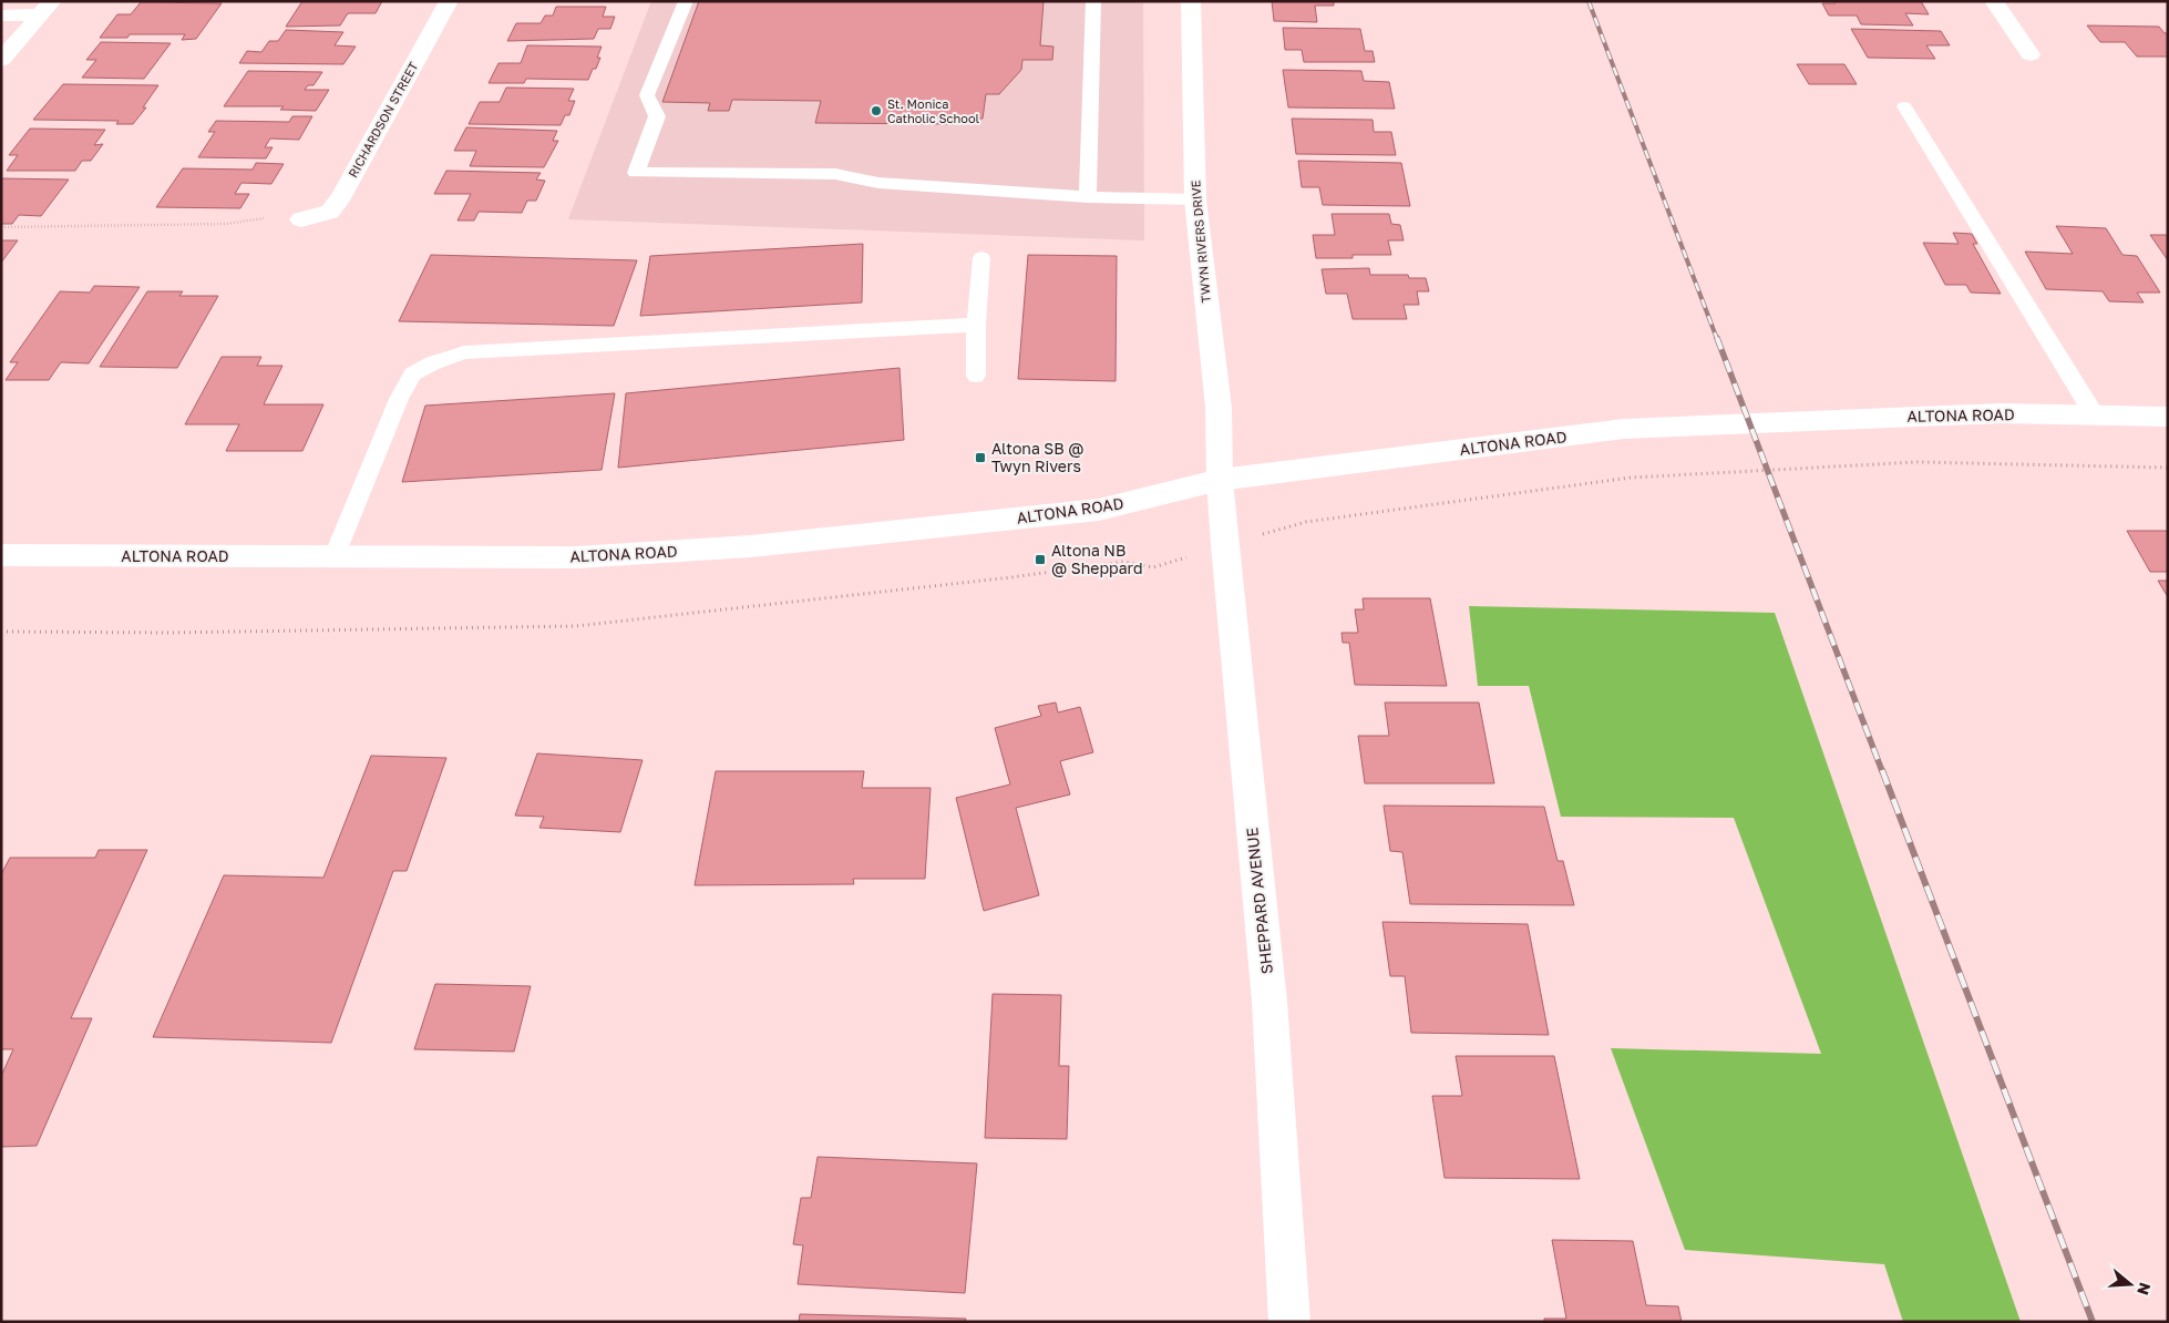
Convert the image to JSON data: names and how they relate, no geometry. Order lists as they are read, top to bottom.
{
  "streets": {
    "street": [
      "RICHARDSON STREET",
      "TWYN RIVERS DRIVE",
      "ALTONA ROAD",
      "SHEPPARD AVENUE"
    ]
  },
  "crossings": [
    ["TWYN RIVERS DRIVE", "ALTONA ROAD"],
    ["TWYN RIVERS DRIVE", "SHEPPARD AVENUE"],
    ["ALTONA ROAD", "SHEPPARD AVENUE"]
  ],
  "places": {
    "other": ["St. Monica Catholic School"],
    "transit": ["Altona SB @ Twyn Rivers", "Altona NB @ Sheppard"]
  },
  "north": "right"
}
